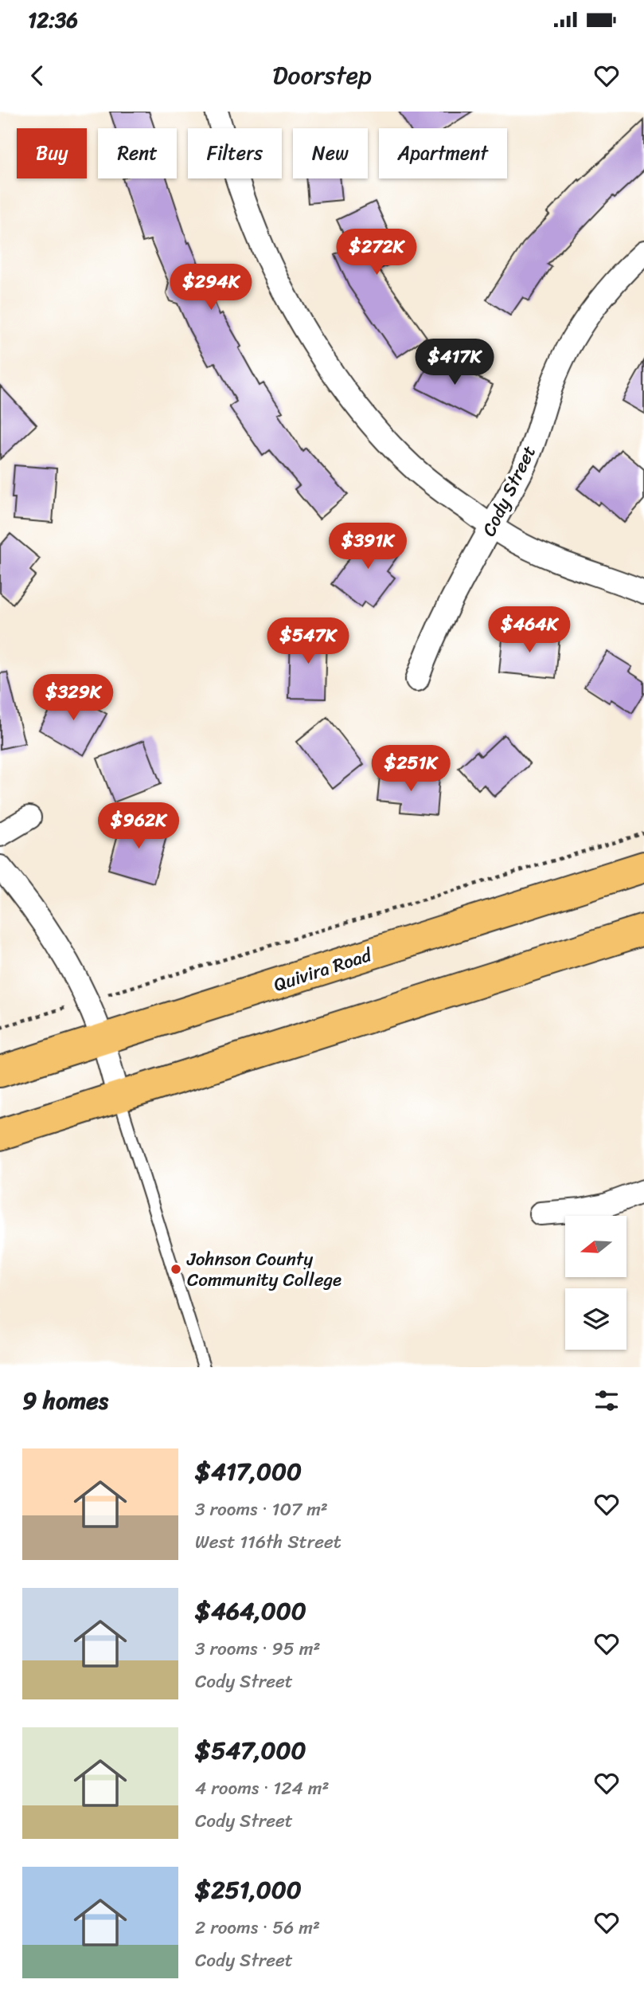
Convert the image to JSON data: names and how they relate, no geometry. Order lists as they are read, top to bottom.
{
  "streets": {
    "main road": ["Quivira Road"],
    "street": ["Cody Street"]
  },
  "places": ["Johnson County Community College"],
  "north": "left",
  "page": {
    "status": "12:36",
    "header": "Doorstep",
    "chip": [
      "Buy",
      "Rent",
      "Filters",
      "New",
      "Apartment"
    ],
    "price": [
      "$272K",
      "$294K",
      "$417K",
      "$391K",
      "$464K",
      "$547K",
      "$329K",
      "$251K",
      "$962K"
    ],
    "heading": "9 homes",
    "list": [
      {
        "name": "$417,000",
        "note": "3 rooms · 107 m² · West 116th Street"
      },
      {
        "name": "$464,000",
        "note": "3 rooms · 95 m² · Cody Street"
      },
      {
        "name": "$547,000",
        "note": "4 rooms · 124 m² · Cody Street"
      },
      {
        "name": "$251,000",
        "note": "2 rooms · 56 m² · Cody Street"
      }
    ]
  }
}
